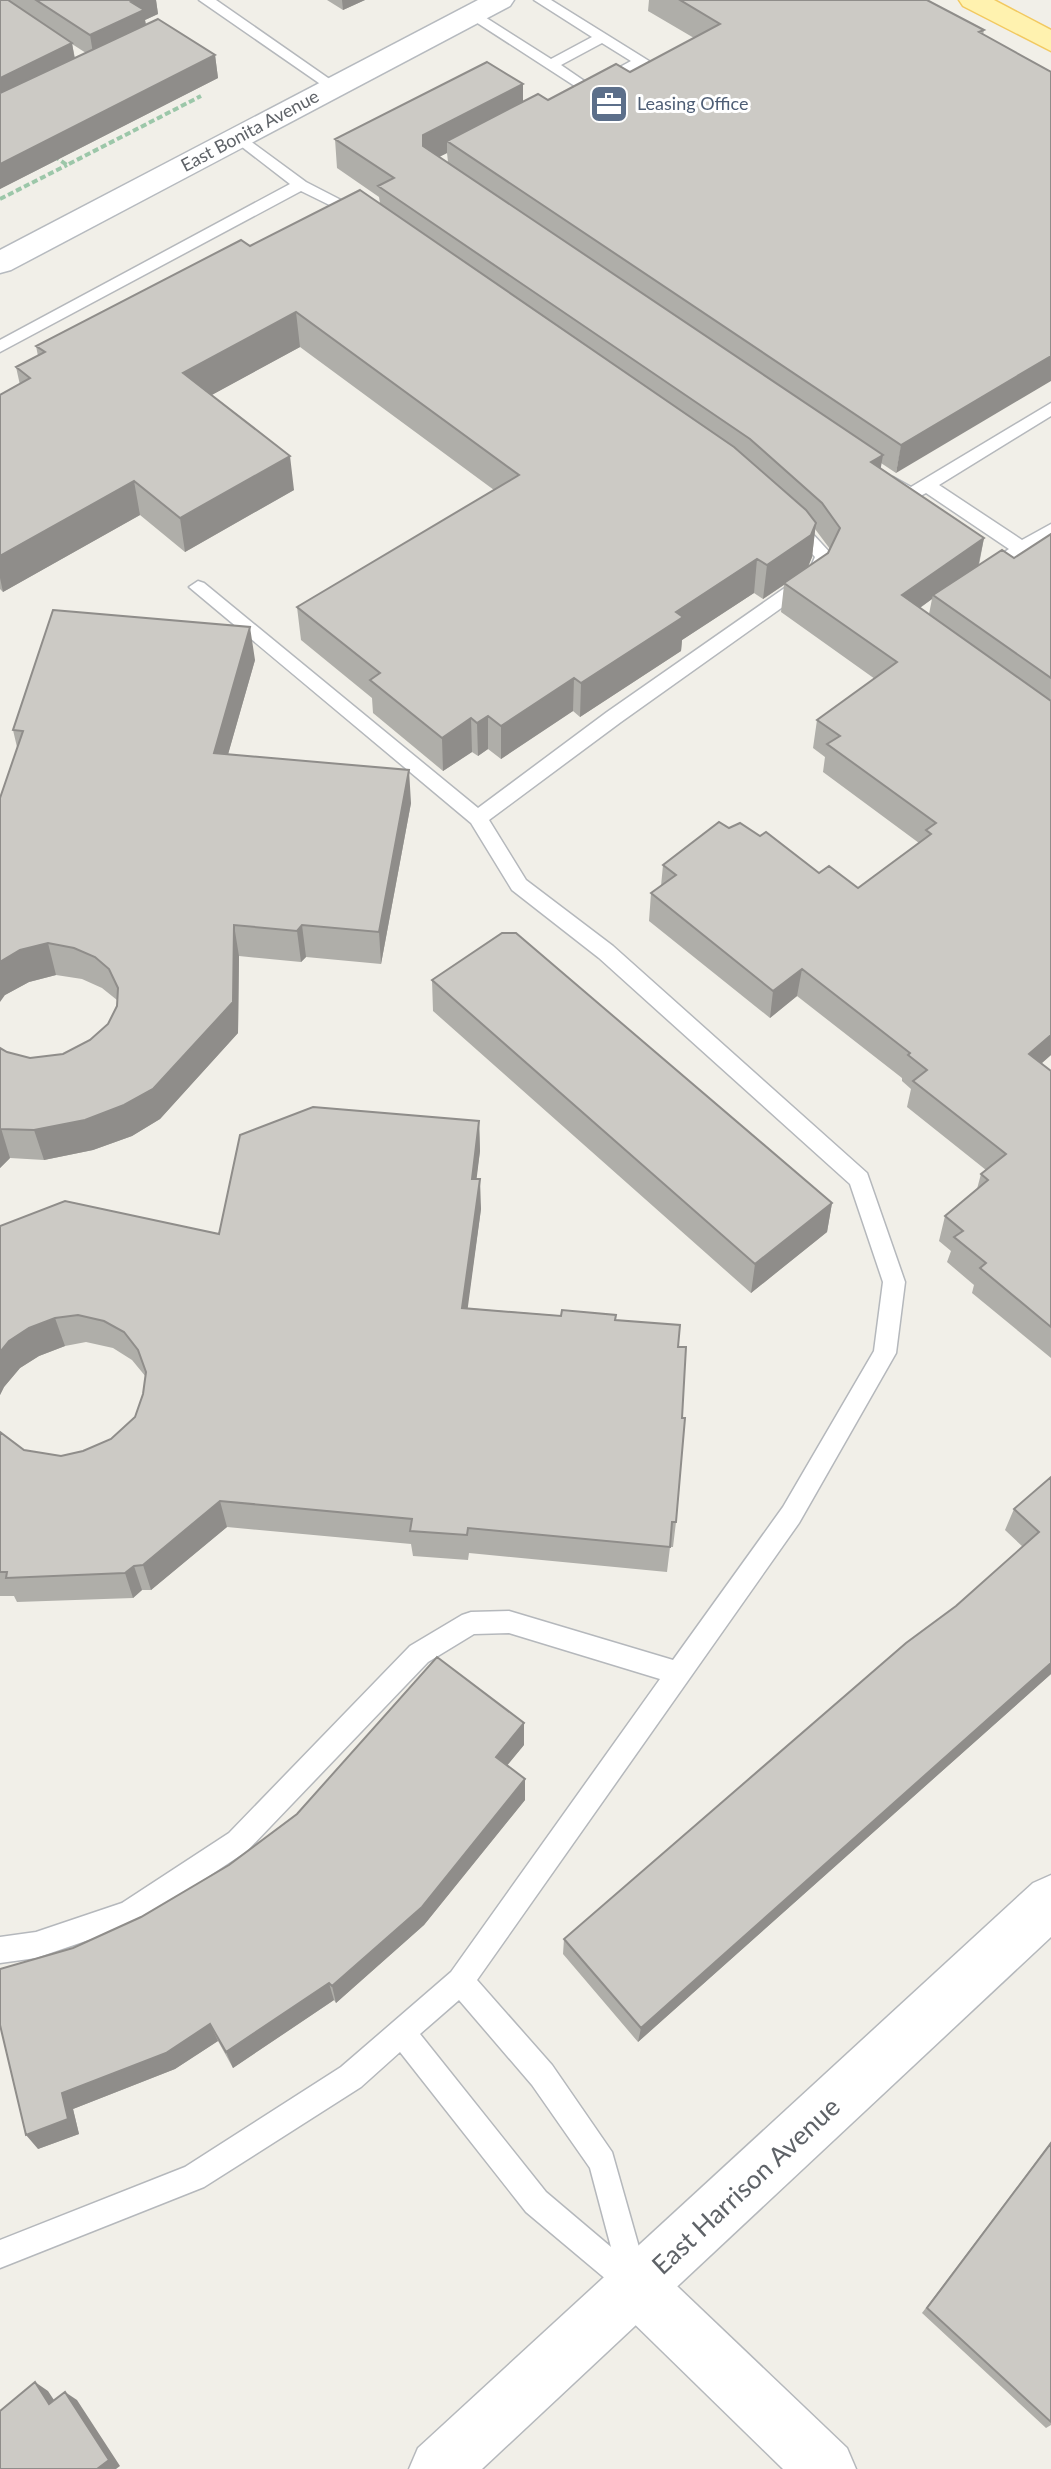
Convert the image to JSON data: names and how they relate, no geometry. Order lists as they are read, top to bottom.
{
  "streets": {
    "main road": ["East Bonita Avenue", "East Harrison Avenue"]
  },
  "places": {
    "office": ["Leasing Office"]
  }
}
